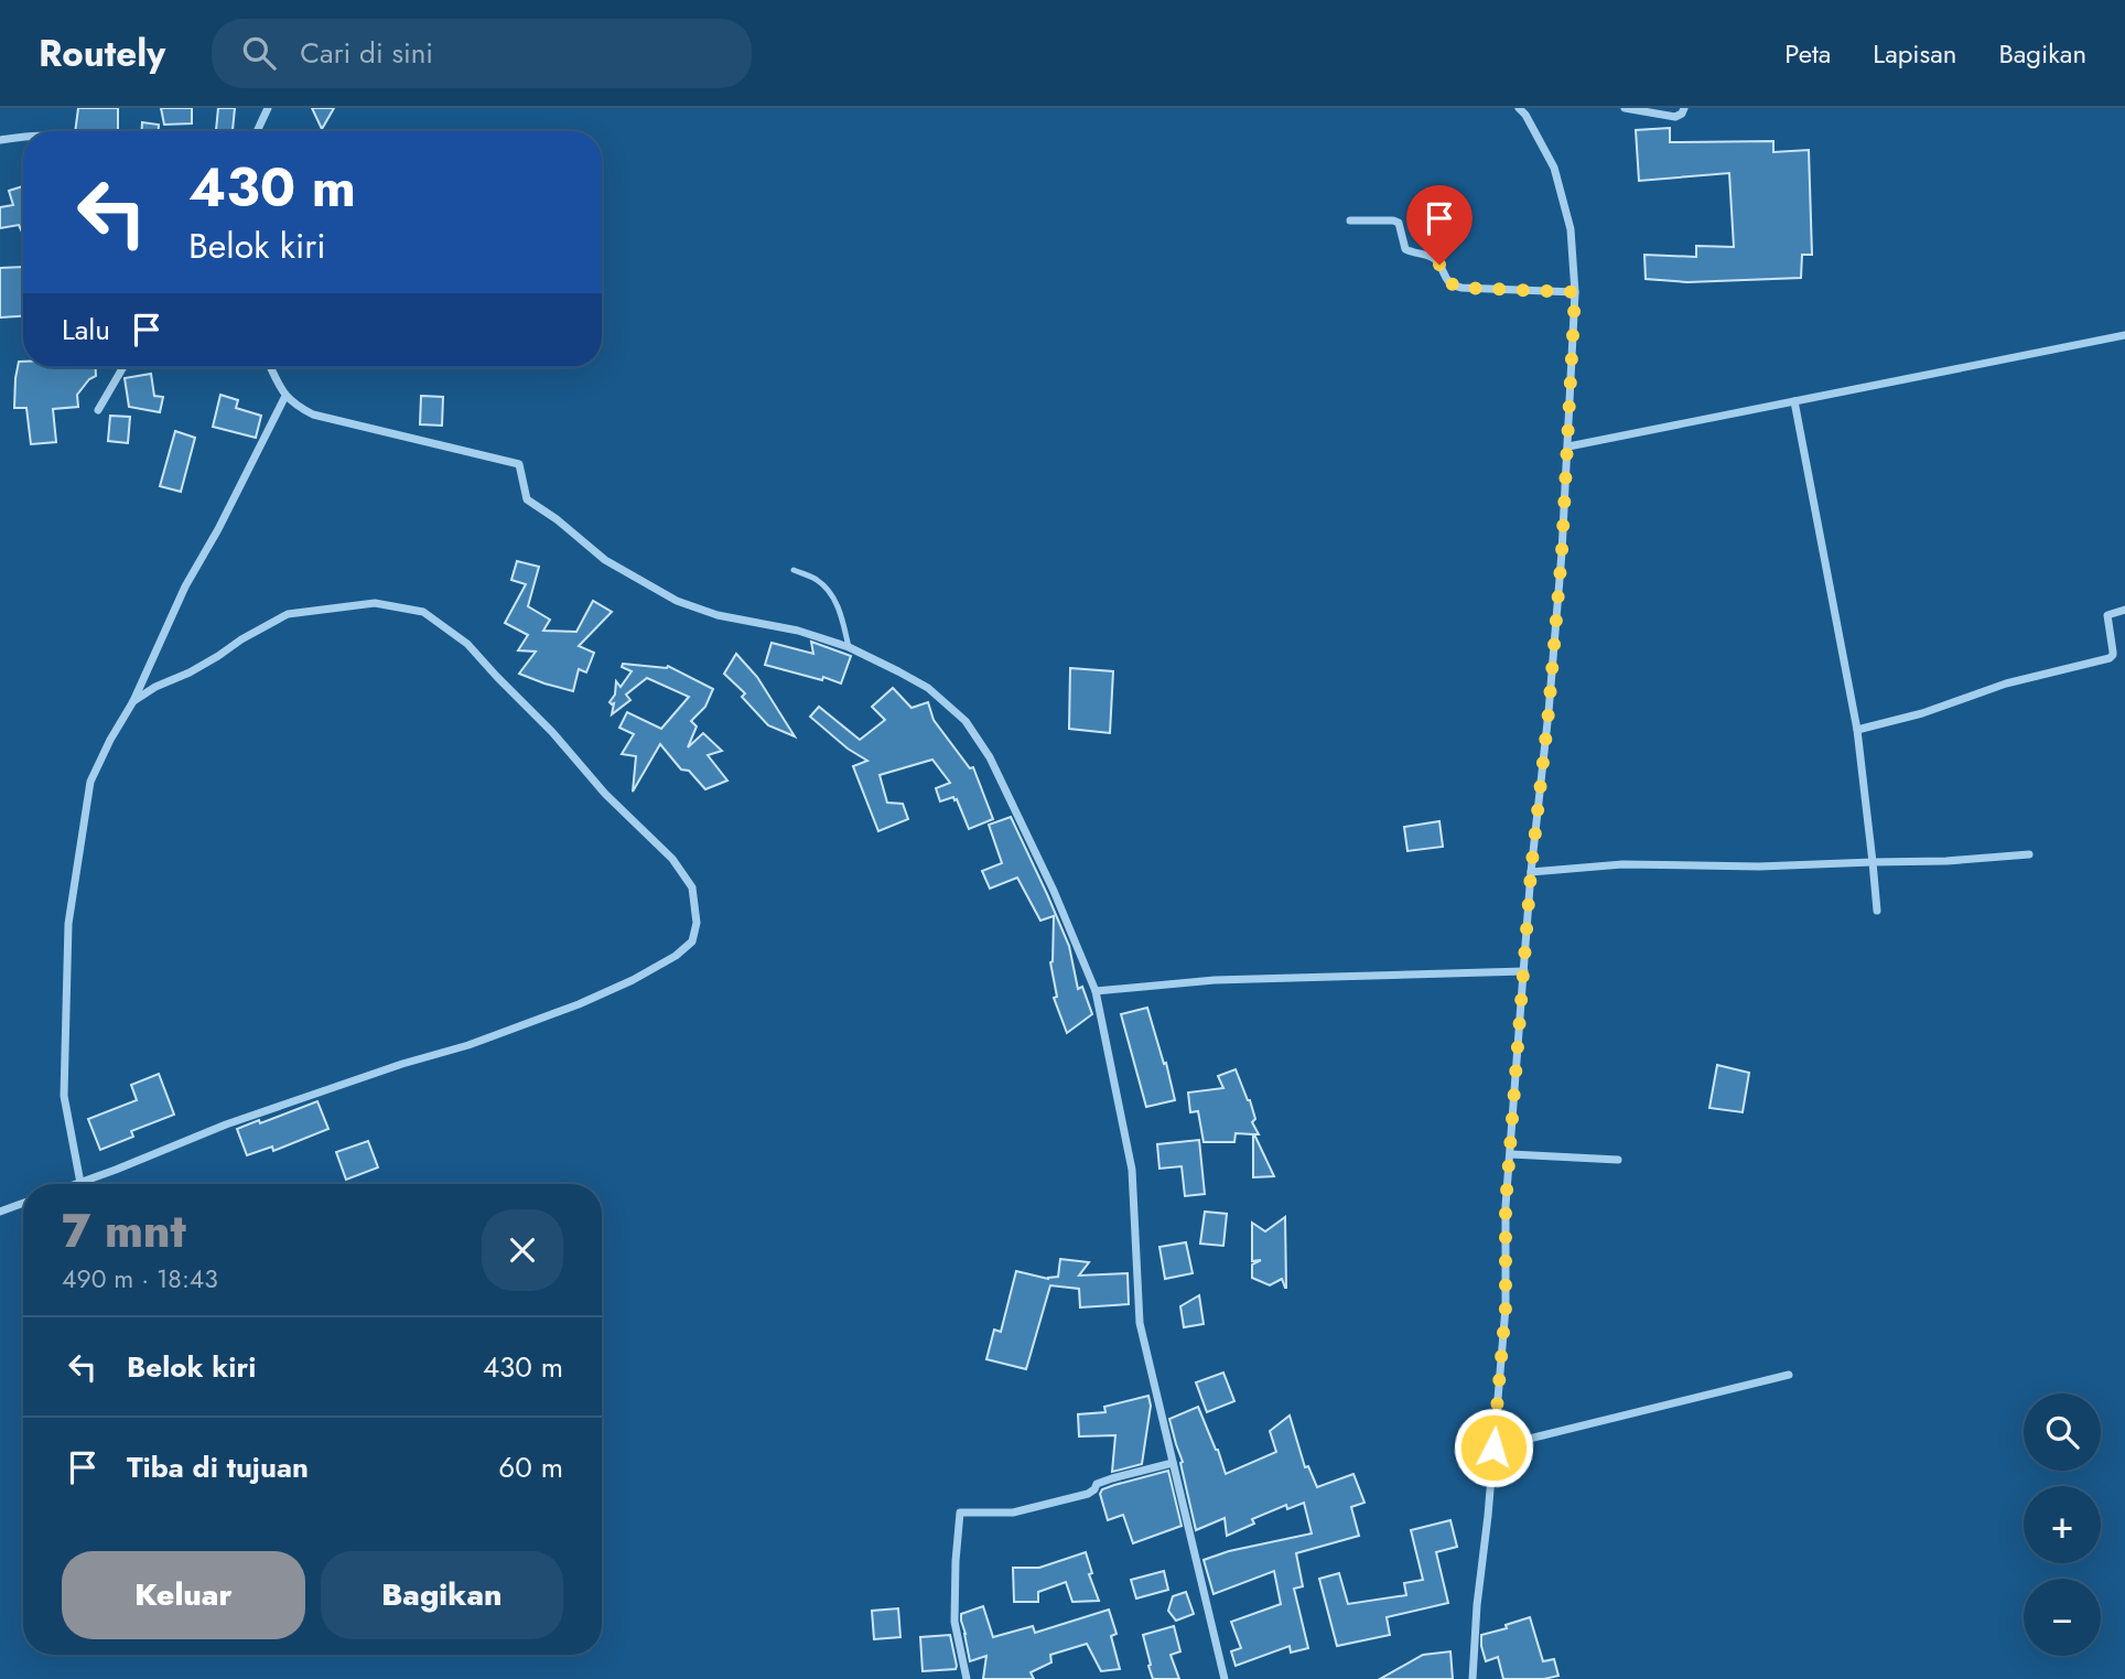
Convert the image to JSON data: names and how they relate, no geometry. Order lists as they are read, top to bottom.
{
  "page": {
    "header": "Routely",
    "search": "Cari di sini",
    "nav": ["Peta", "Lapisan", "Bagikan"],
    "turn": ["430 m", "Belok kiri"],
    "then": "Lalu",
    "heading": ["7 mnt", "490 m · 18:43"],
    "list": [
      {
        "name": "Belok kiri",
        "value": "430 m"
      },
      {
        "name": "Tiba di tujuan",
        "value": "60 m"
      }
    ],
    "map_buttons": ["+", "−"],
    "buttons": ["Keluar", "Bagikan"]
  }
}
